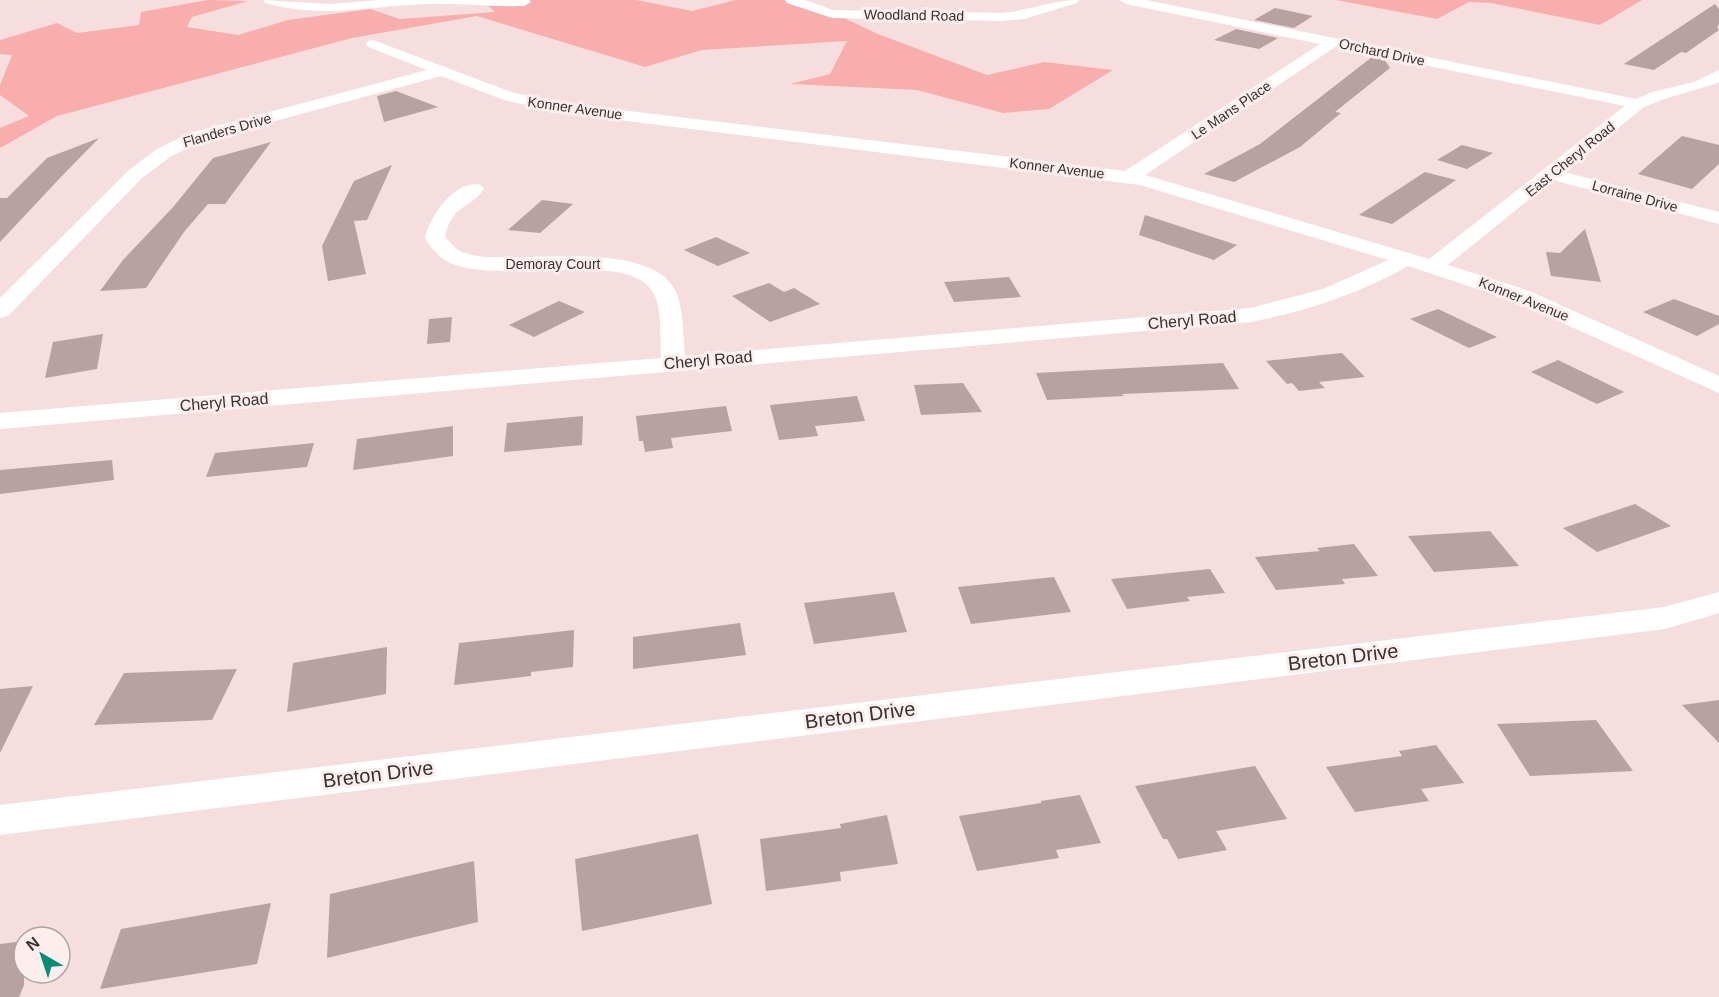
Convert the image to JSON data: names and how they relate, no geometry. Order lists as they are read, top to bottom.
{
  "streets": {
    "street": [
      "Woodland Road",
      "Orchard Drive",
      "Konner Avenue",
      "Le Mans Place",
      "Flanders Drive",
      "East Cheryl Road",
      "Lorraine Drive",
      "Demoray Court",
      "Cheryl Road",
      "Breton Drive"
    ]
  },
  "crossings": [
    ["Orchard Drive", "Le Mans Place"],
    ["Orchard Drive", "East Cheryl Road"],
    ["Konner Avenue", "Le Mans Place"],
    ["Konner Avenue", "Flanders Drive"],
    ["Konner Avenue", "East Cheryl Road"],
    ["Konner Avenue", "Cheryl Road"],
    ["East Cheryl Road", "Lorraine Drive"],
    ["Demoray Court", "Cheryl Road"]
  ],
  "north": "top left"
}
